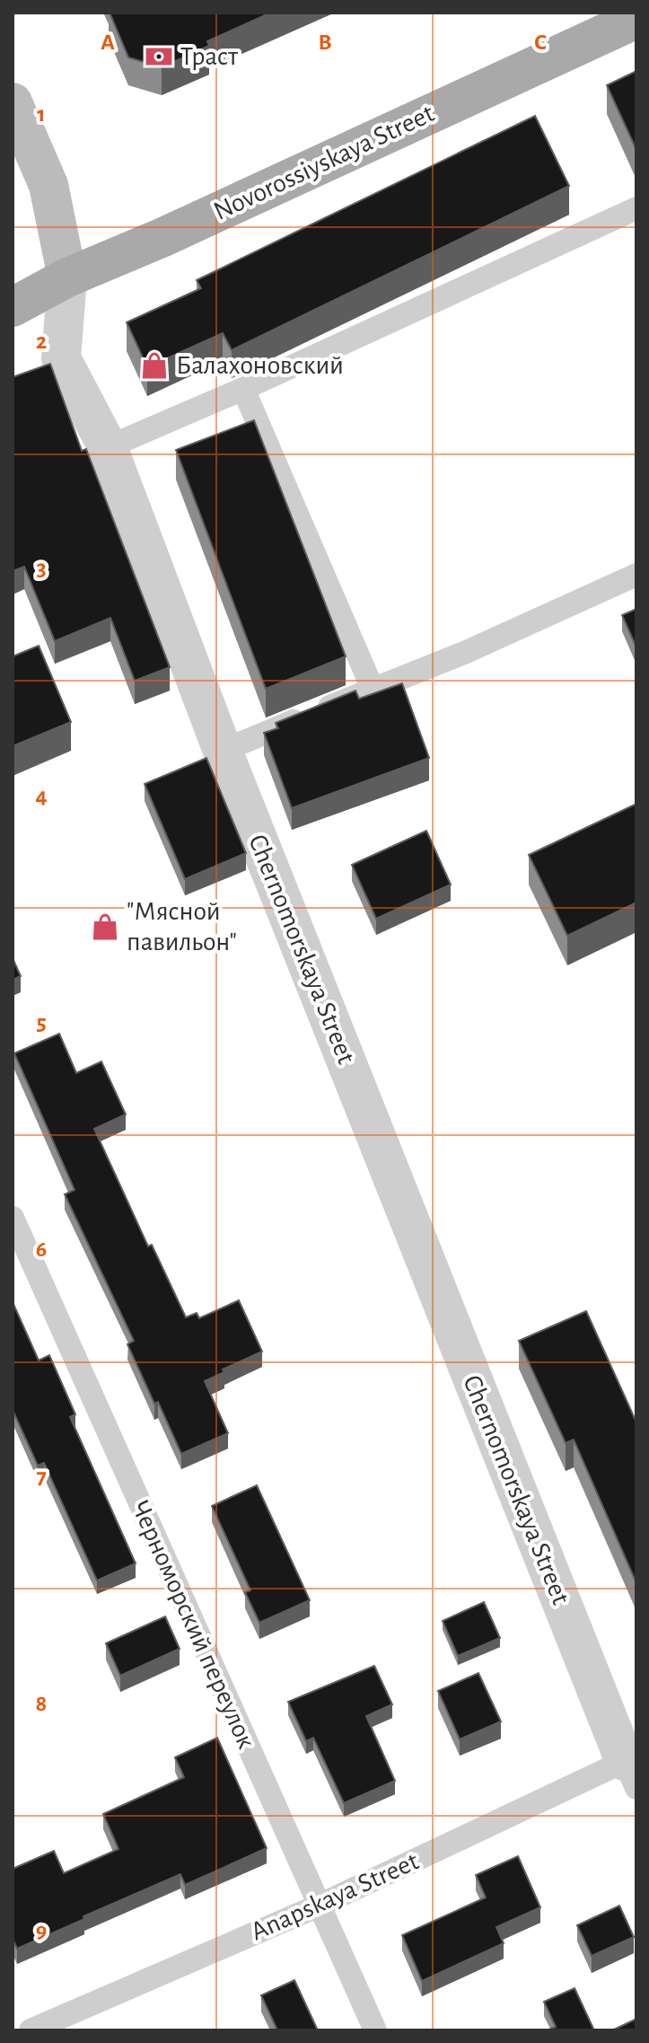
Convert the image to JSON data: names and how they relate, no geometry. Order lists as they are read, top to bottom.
{
  "streets": {
    "main road": ["Novorossiyskaya Street", "Chernomorskaya Street"],
    "lane": ["Черноморский переулок", "Anapskaya Street"]
  },
  "crossings": [
    ["Novorossiyskaya Street", "Chernomorskaya Street"],
    ["Chernomorskaya Street", "Anapskaya Street"],
    ["Черноморский переулок", "Anapskaya Street"]
  ],
  "places": {
    "bank": ["Траст"],
    "shop": ["Балахоновский", "\"Мясной павильон\""]
  },
  "grid": {
    "columns": ["A", "B", "C"],
    "rows": [
      "1",
      "2",
      "3",
      "4",
      "5",
      "6",
      "7",
      "8",
      "9"
    ]
  }
}
